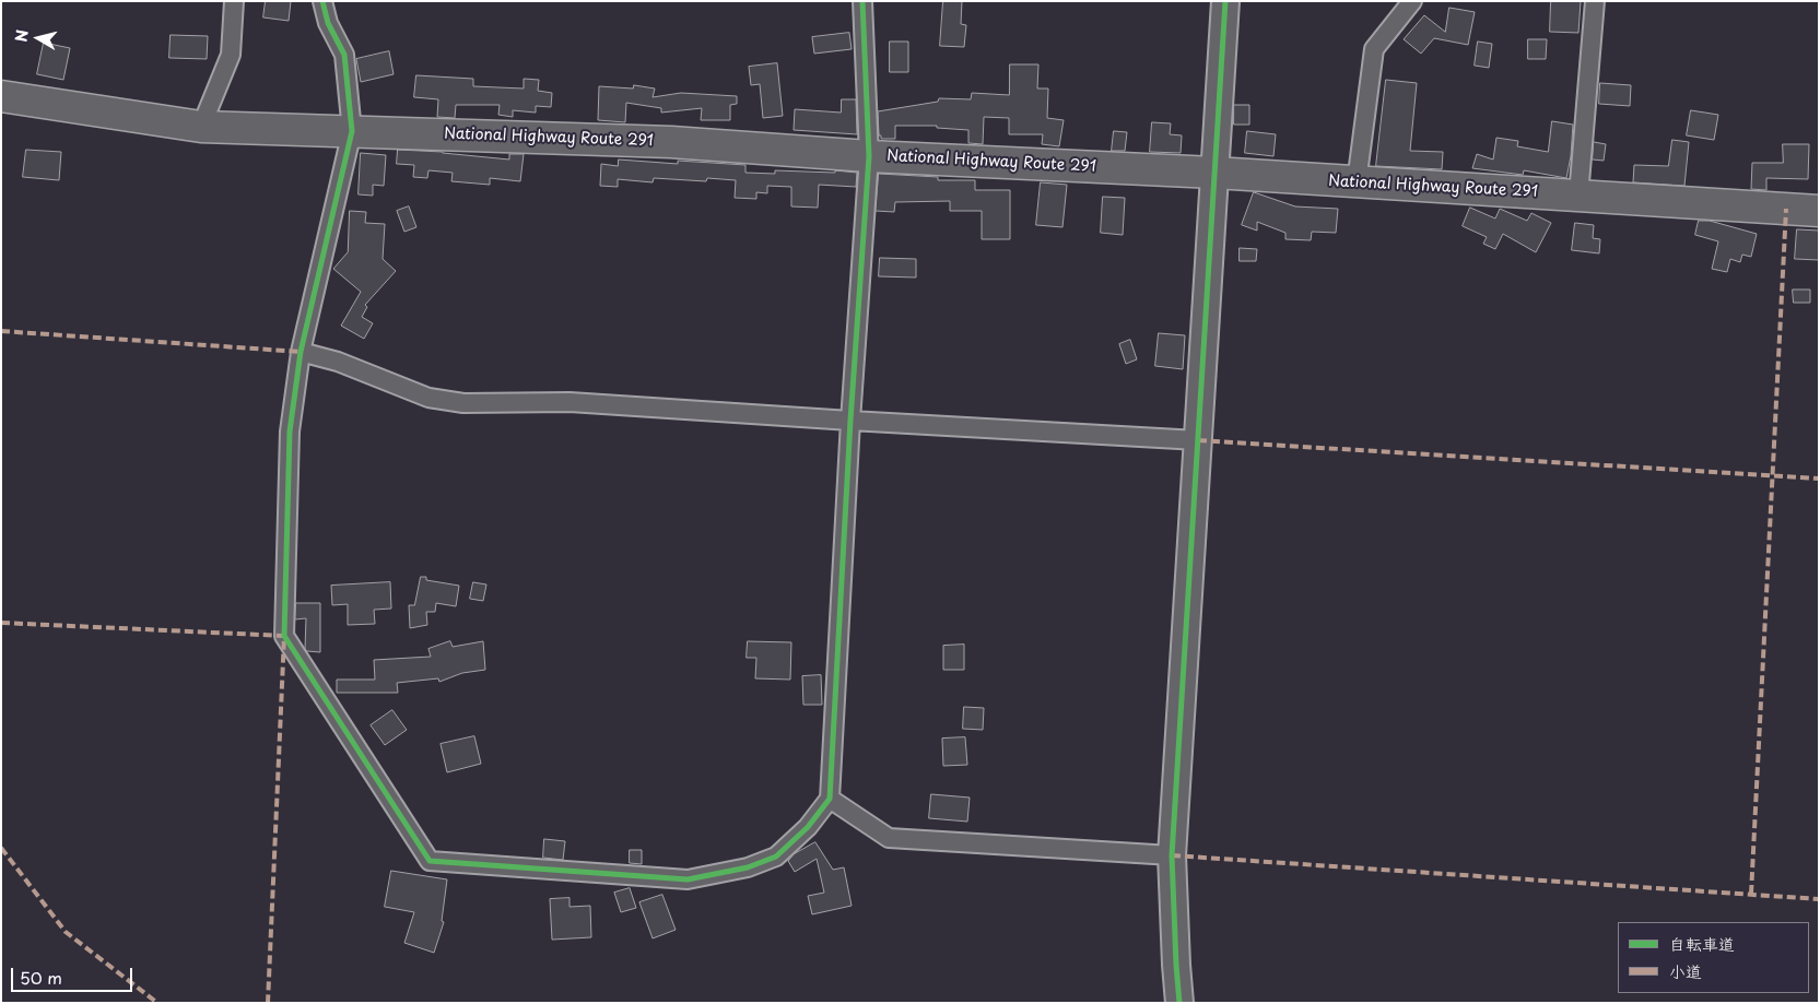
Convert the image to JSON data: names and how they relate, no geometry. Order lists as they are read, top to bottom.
{
  "streets": {
    "highway": ["National Highway Route 291"]
  },
  "legend": ["自転車道", "小道"],
  "scale_bar": "50 m",
  "north": "left"
}
